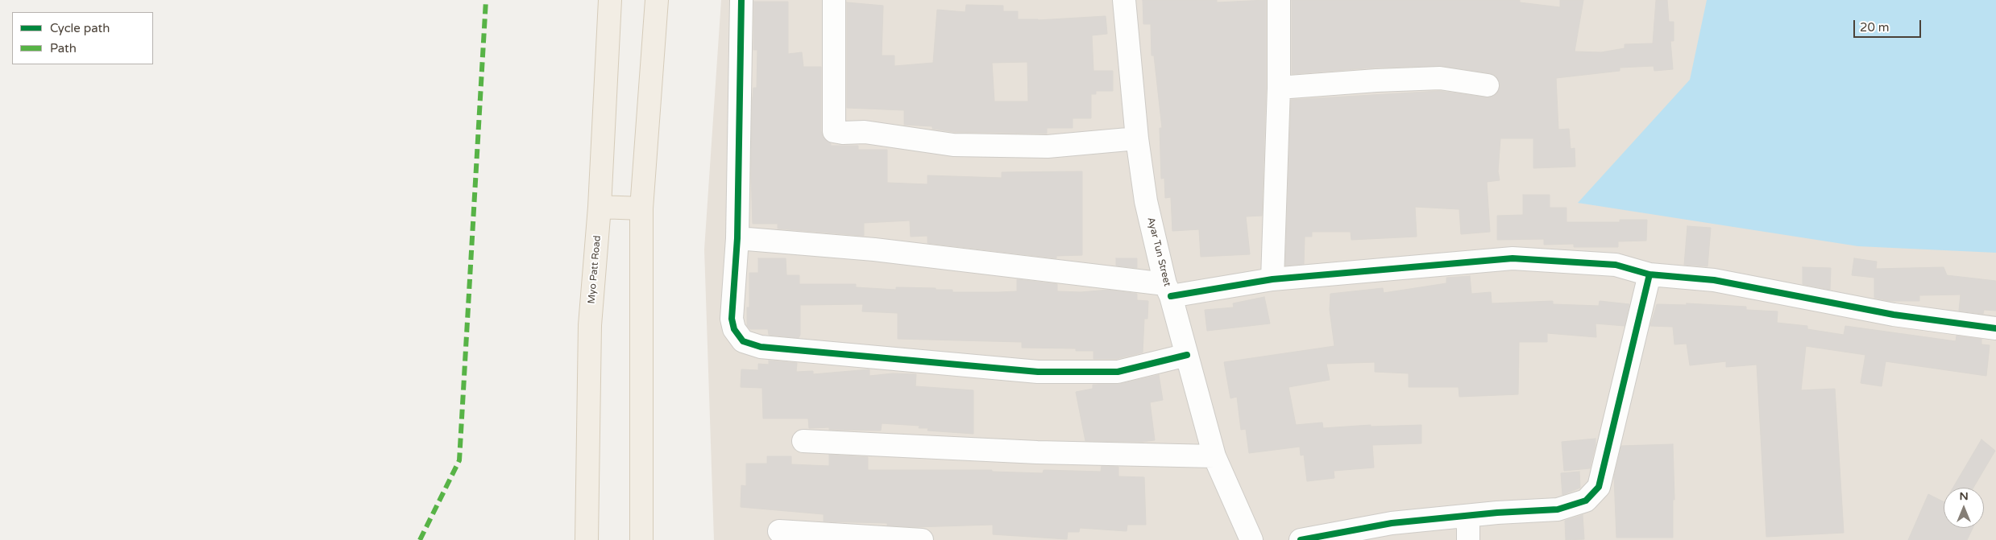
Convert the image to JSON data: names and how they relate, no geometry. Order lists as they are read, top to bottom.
{
  "streets": {
    "main road": ["Myo Patt Road"],
    "street": ["Ayar Tun Street"]
  },
  "legend": ["Cycle path", "Path"],
  "scale_bar": "20 m",
  "north": "top"
}
